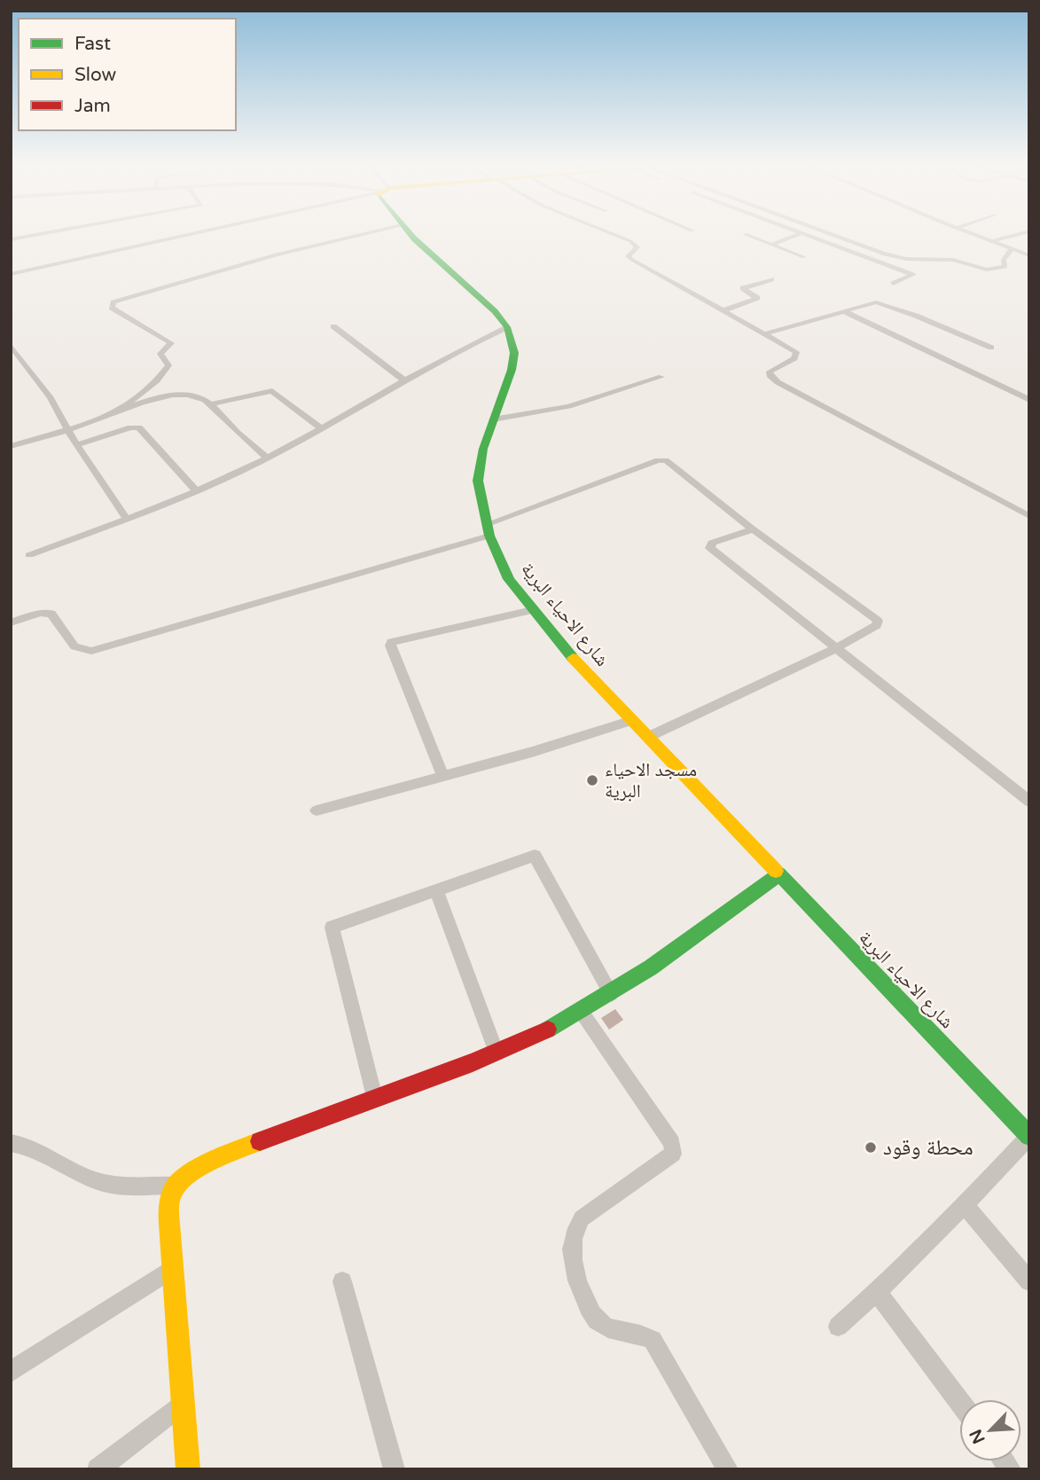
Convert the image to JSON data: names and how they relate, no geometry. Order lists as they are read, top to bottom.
{
  "streets": {
    "main road": ["شارع الاحياء البرية"]
  },
  "places": ["مسجد الاحياء البرية", "محطة وقود"],
  "legend": ["Fast", "Slow", "Jam"],
  "north": "bottom left"
}
